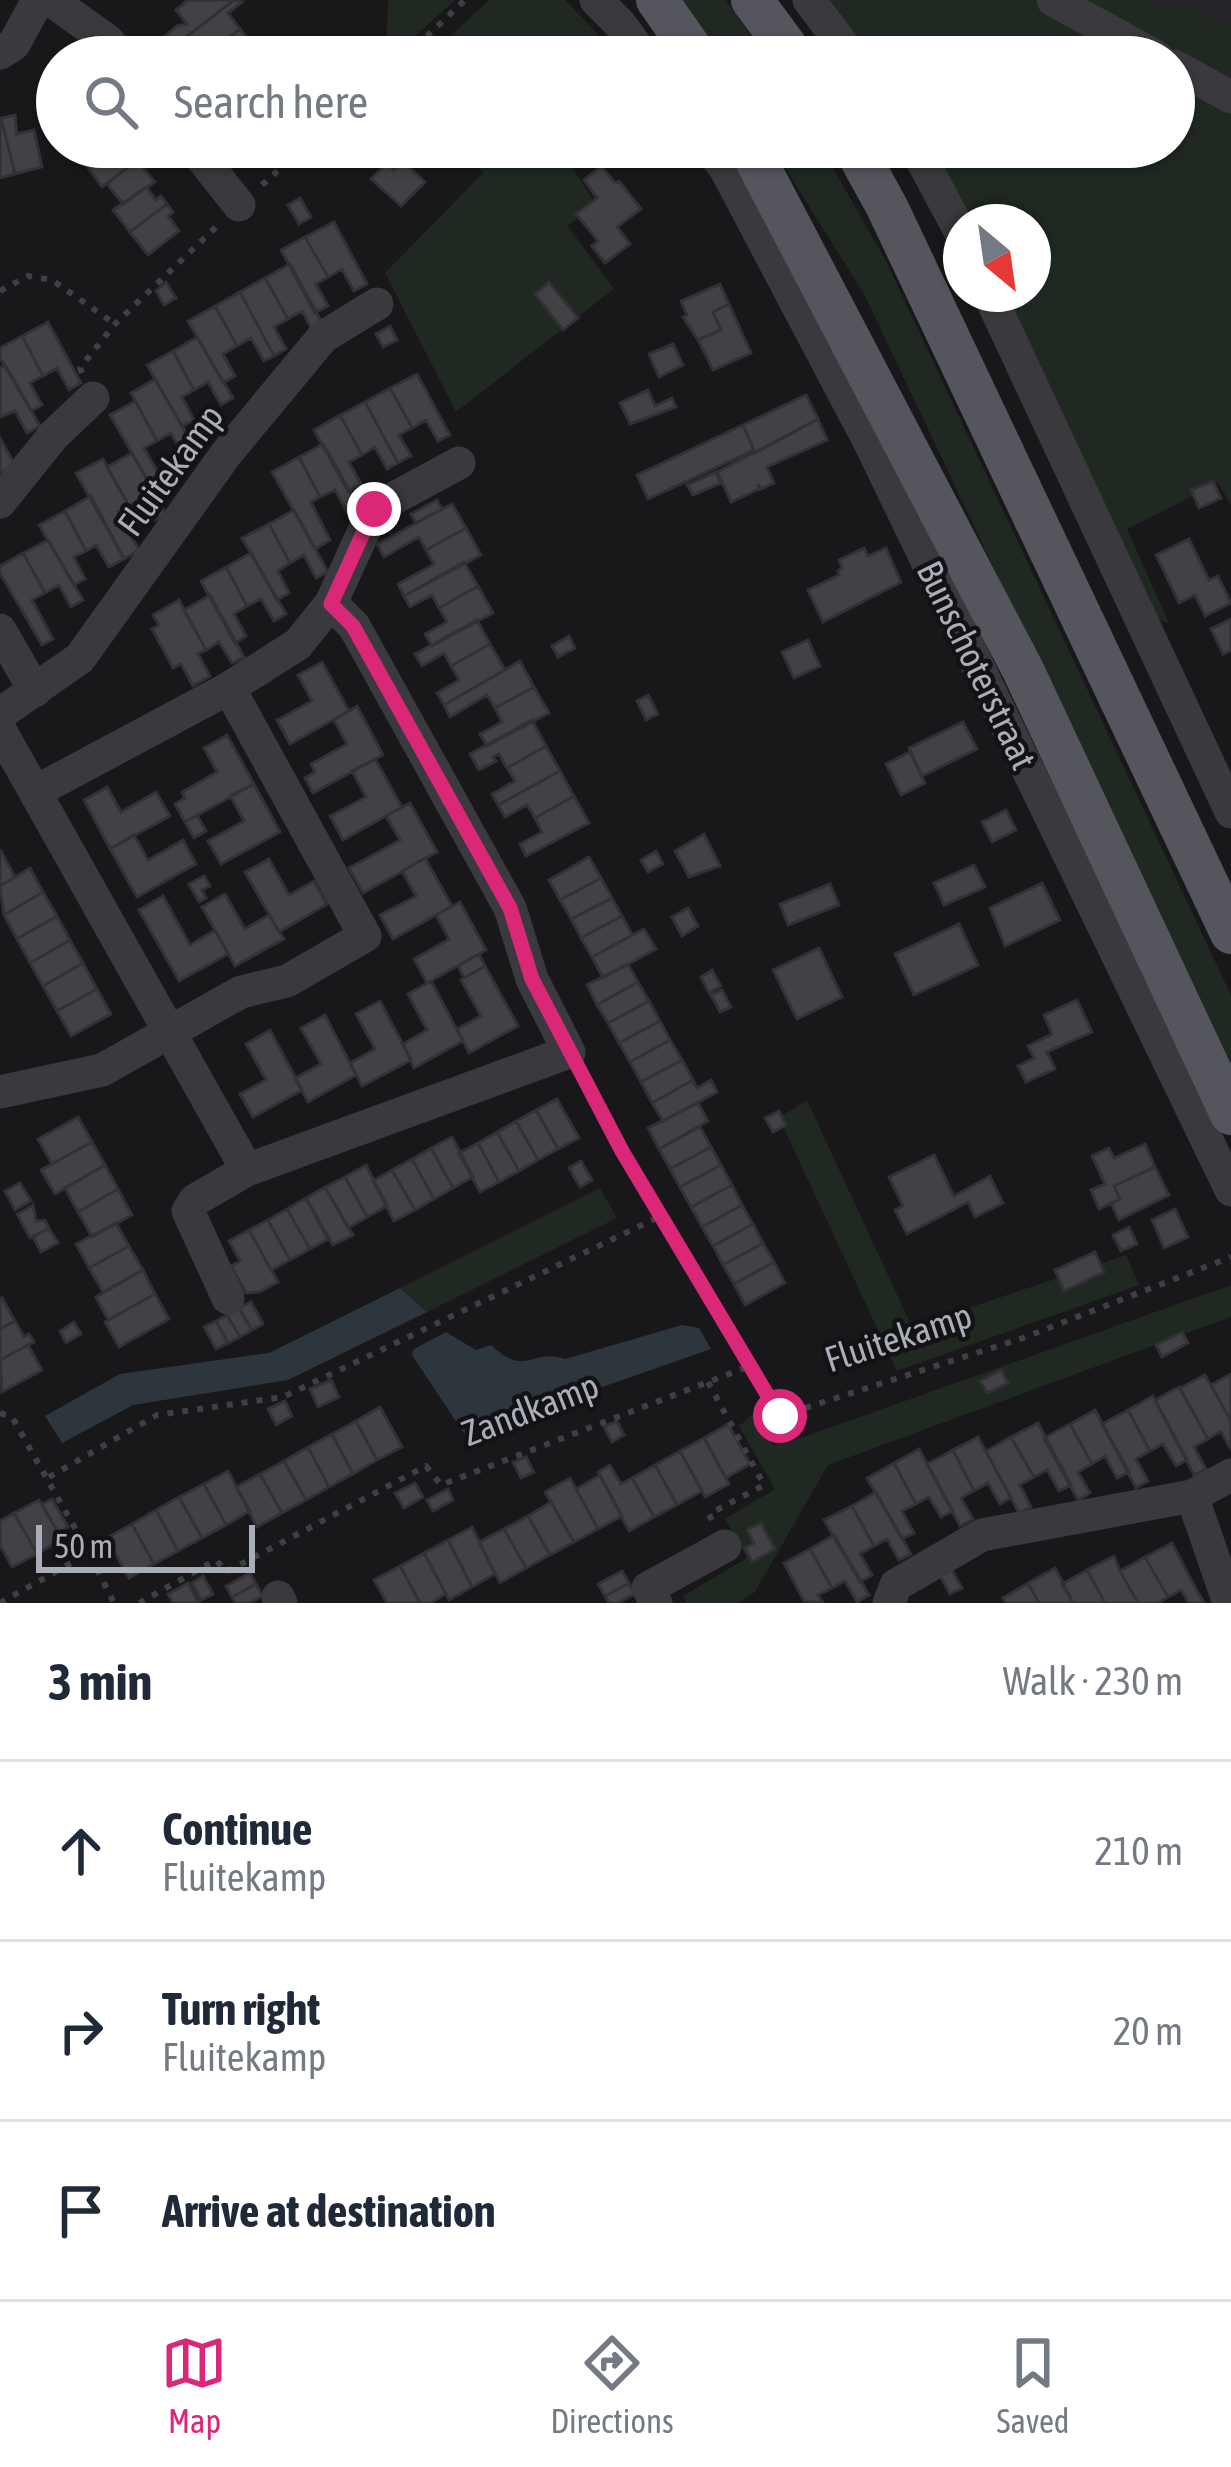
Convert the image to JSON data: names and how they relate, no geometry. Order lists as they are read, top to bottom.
{
  "streets": {
    "main road": ["Bunschoterstraat"],
    "street": ["Fluitekamp"],
    "path": ["Zandkamp"]
  },
  "crossings": [
    ["Fluitekamp", "Zandkamp"]
  ],
  "scale_bar": "50 m",
  "north": "bottom right",
  "page": {
    "search": "Search here",
    "scale": "50 m",
    "heading": ["3 min", "Walk · 230 m"],
    "list": [
      ["Continue", "Fluitekamp", "210 m"],
      ["Turn right", "Fluitekamp", "20 m"],
      "Arrive at destination"
    ],
    "nav": ["Map", "Directions", "Saved"]
  }
}
